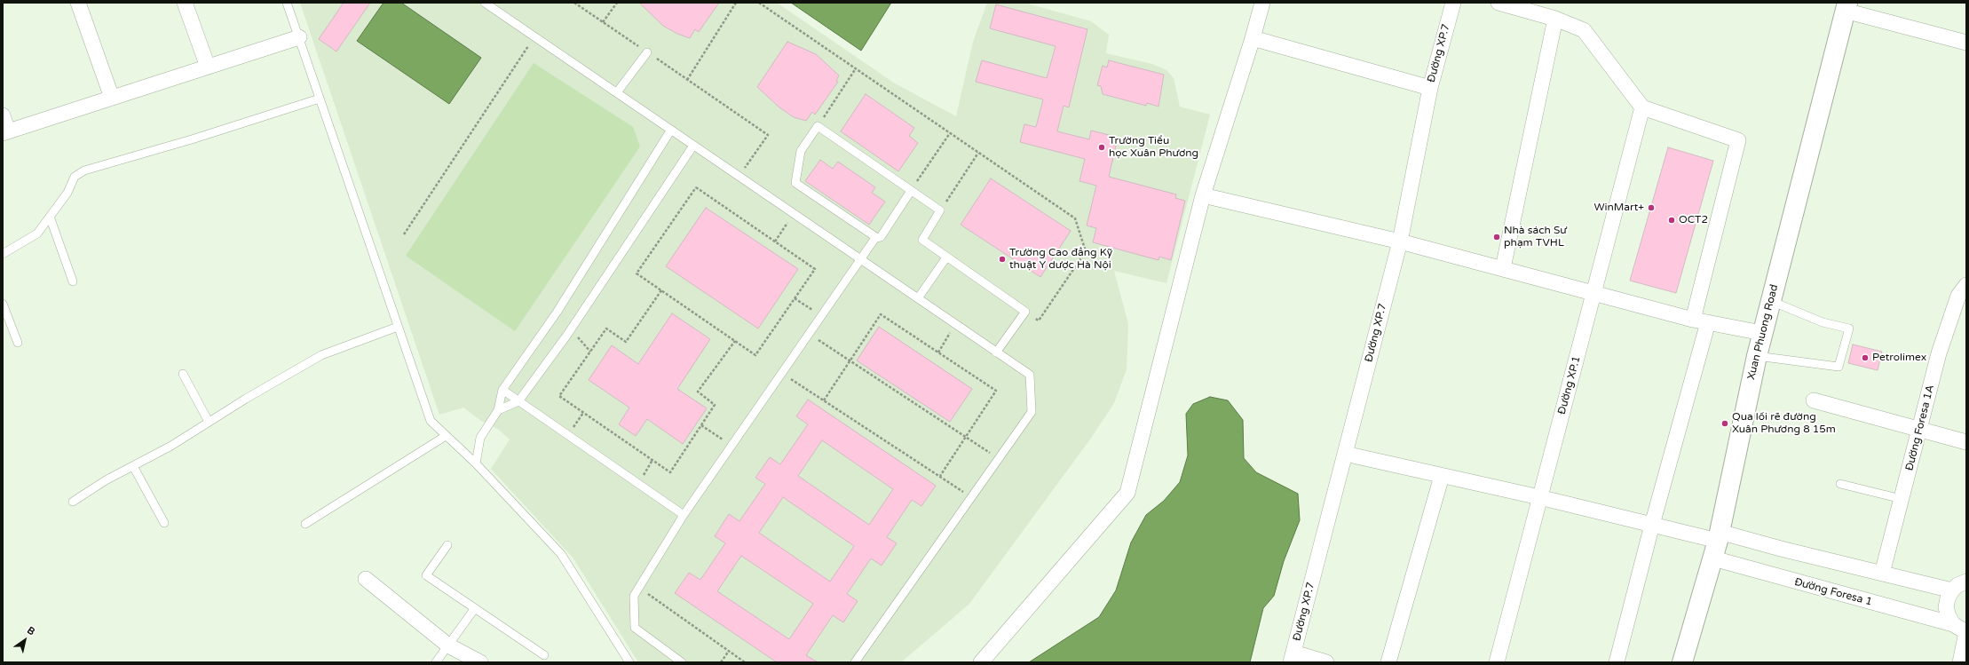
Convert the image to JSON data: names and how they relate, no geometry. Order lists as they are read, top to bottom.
{
  "streets": {
    "main road": ["Xuan Phuong Road"],
    "street": [
      "Đường XP.7",
      "Đường XP.1",
      "Đường Foresa 1A",
      "Đường Foresa 1"
    ]
  },
  "crossings": [
    ["Xuan Phuong Road", "Đường Foresa 1"]
  ],
  "places": [
    "Trường Tiểu học Xuân Phương",
    "WinMart+",
    "OCT2",
    "Nhà sách Sư phạm TVHL",
    "Trường Cao đẳng Kỹ thuật Y dược Hà Nội",
    "Petrolimex",
    "Qua lối rẽ đường Xuân Phương 8 15m"
  ],
  "north": "top right"
}
